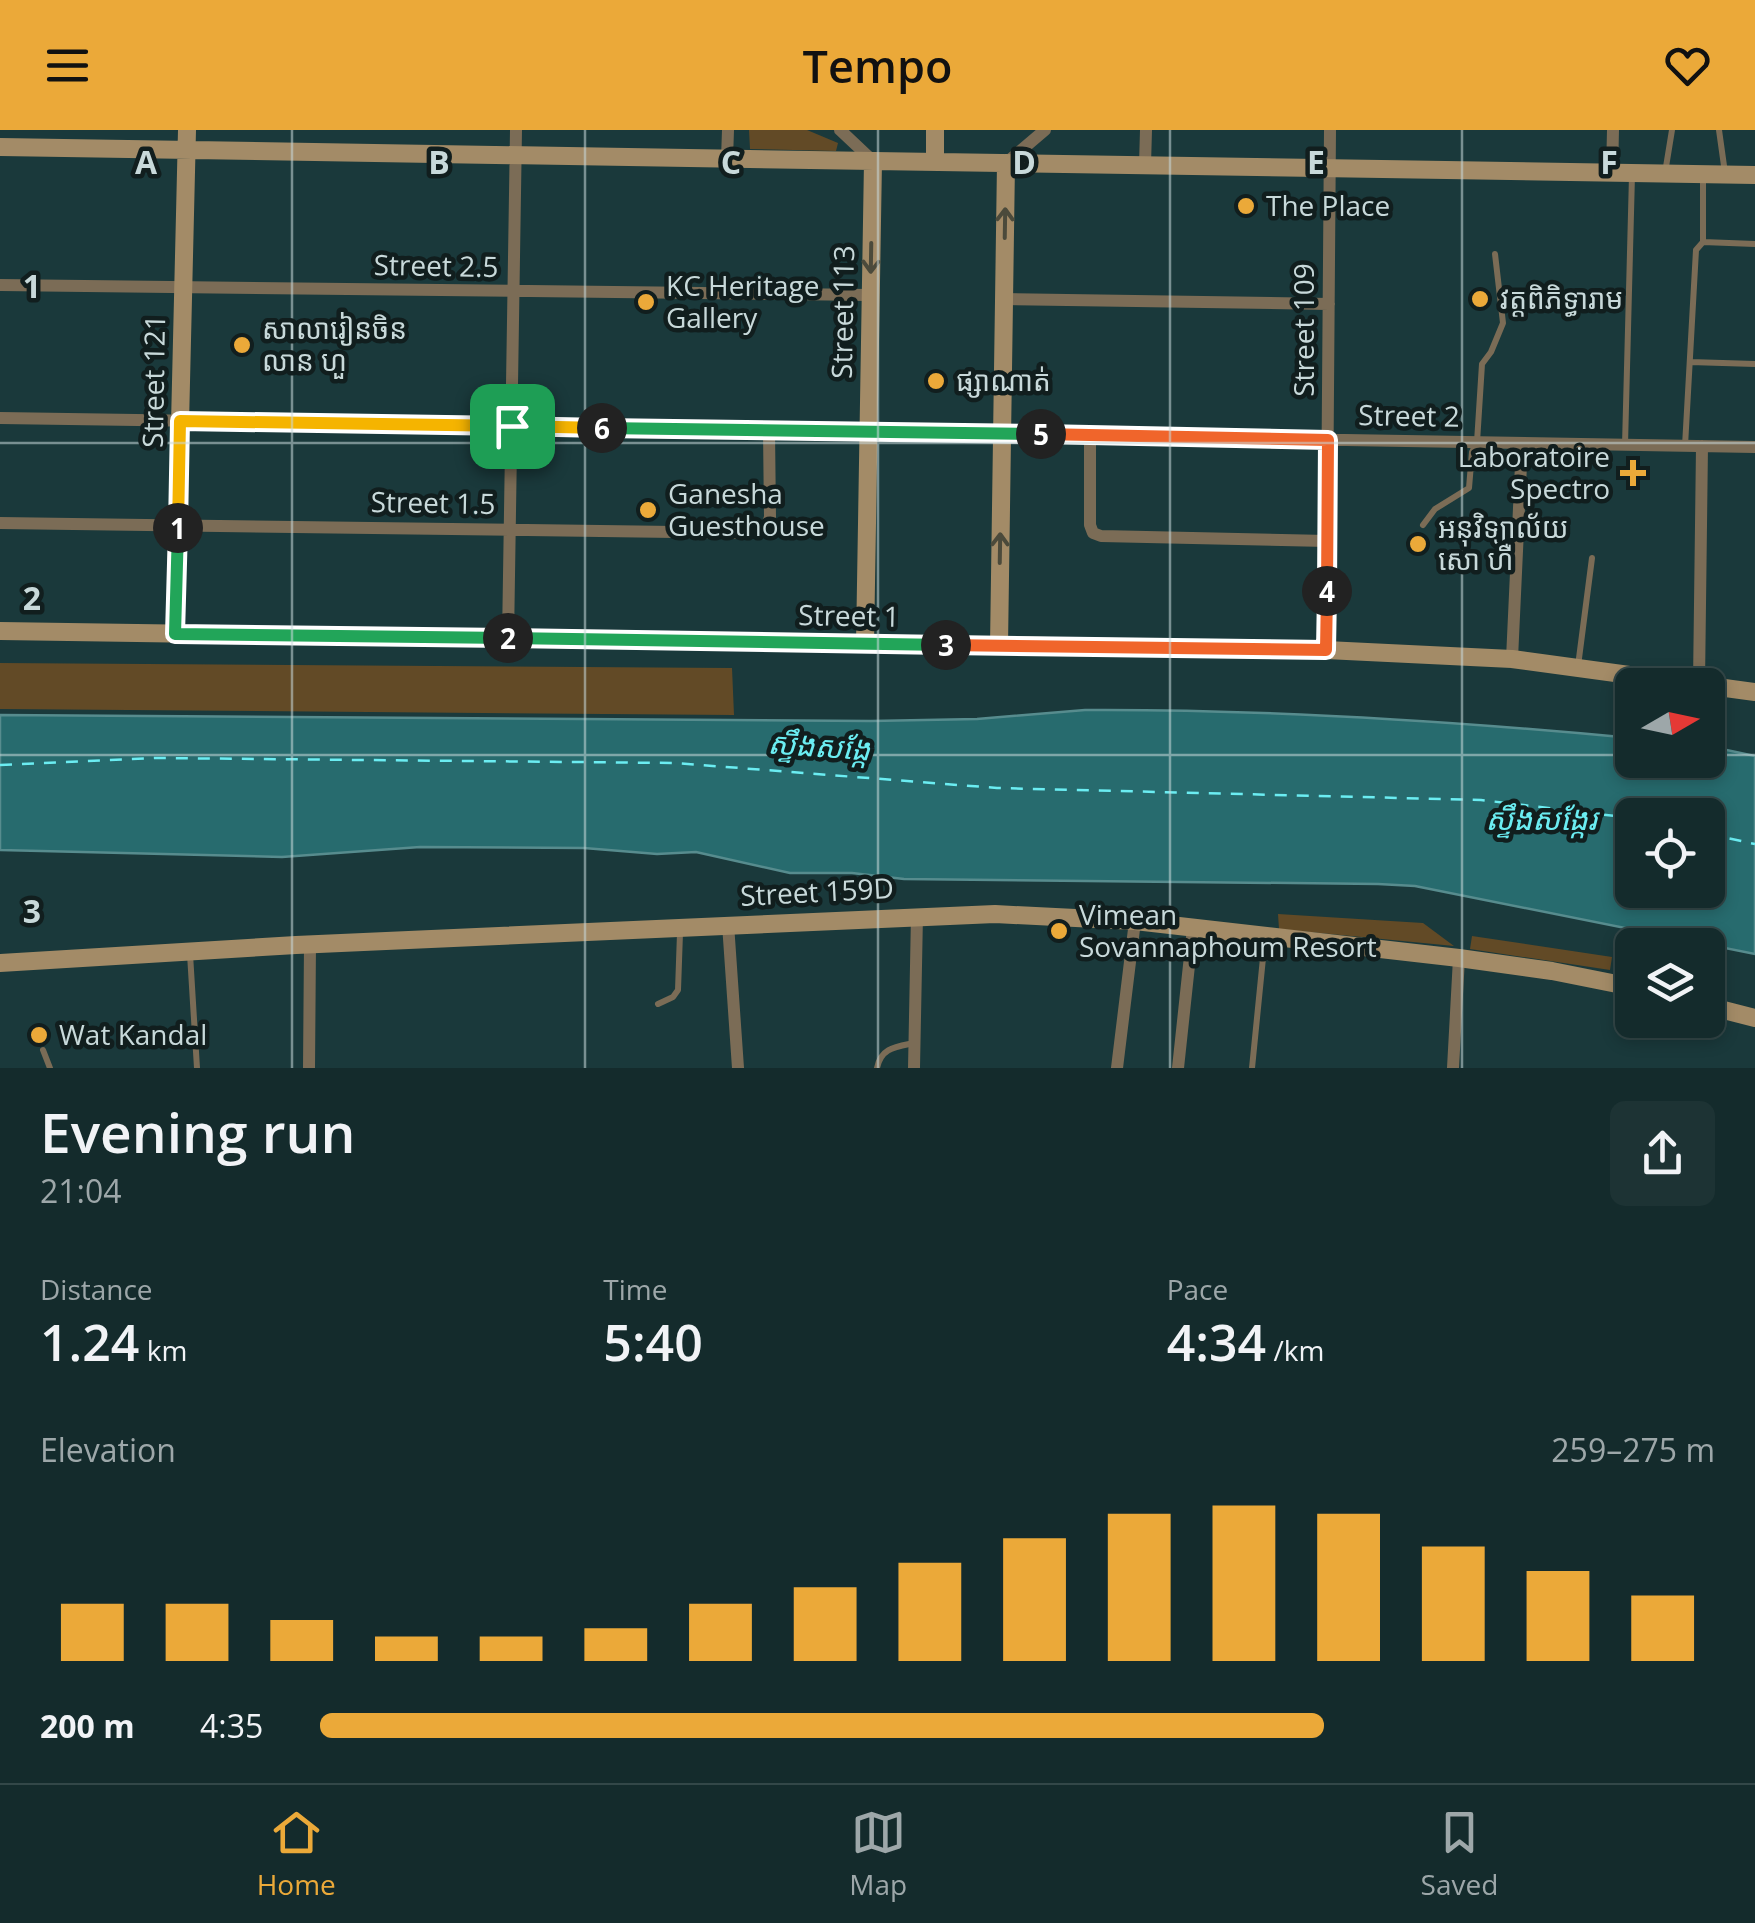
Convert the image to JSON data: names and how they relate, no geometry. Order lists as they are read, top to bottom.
{
  "streets": {
    "street": [
      "Street 2.5",
      "Street 113",
      "Street 109",
      "Street 121",
      "Street 2",
      "Street 1.5",
      "Street 1",
      "Street 159D"
    ]
  },
  "crossings": [
    ["Street 2.5", "Street 113"],
    ["Street 2.5", "Street 121"],
    ["Street 113", "Street 1"],
    ["Street 109", "Street 2"],
    ["Street 109", "Street 1"],
    ["Street 121", "Street 1.5"],
    ["Street 121", "Street 1"]
  ],
  "water": ["ស្ទឹងសង្កែ", "ស្ទឹងសង្កែរ"],
  "places": {
    "other": [
      "The Place",
      "វត្តពិភិទ្ធារាម",
      "KC Heritage Gallery",
      "សាលារៀនចិន លាន ហួ",
      "ផ្សាណាត់",
      "Ganesha Guesthouse",
      "អនុវិទ្យាល័យ សោ ហឺ",
      "Vimean Sovannaphoum Resort",
      "Wat Kandal"
    ],
    "health": ["Laboratoire Spectro"]
  },
  "north": "right",
  "page": {
    "header": "Tempo",
    "pins": [
      "6",
      "5",
      "1",
      "4",
      "2",
      "3"
    ],
    "heading": ["Evening run", "21:04"],
    "stats": [
      ["Distance", "1.24 km"],
      ["Time", "5:40"],
      ["Pace", "4:34 /km"]
    ],
    "chart": ["Elevation", "259–275 m"],
    "list": [
      {
        "name": "200 m",
        "note": "4:35"
      }
    ],
    "tabs": ["Home", "Map", "Saved"]
  },
  "grid": {
    "columns": [
      "A",
      "B",
      "C",
      "D",
      "E",
      "F"
    ],
    "rows": ["1", "2", "3"]
  }
}
